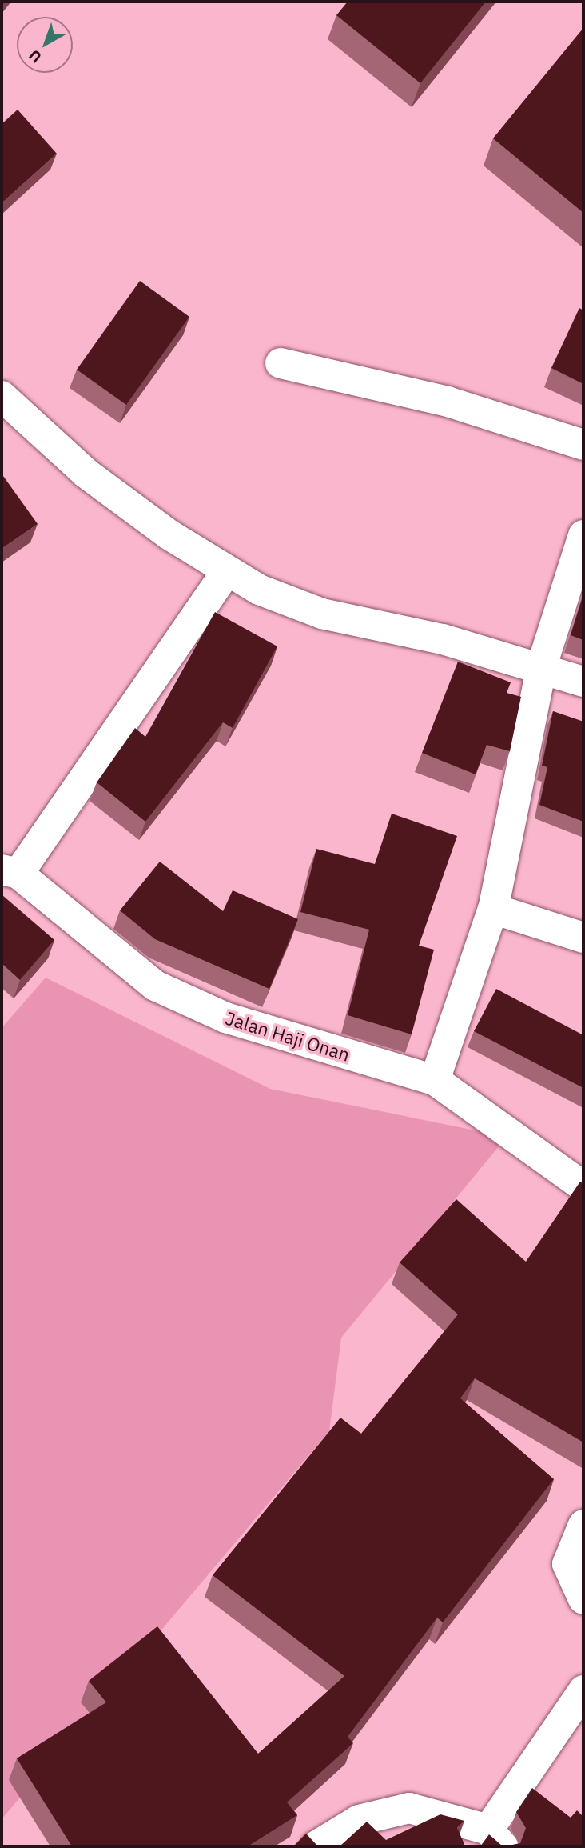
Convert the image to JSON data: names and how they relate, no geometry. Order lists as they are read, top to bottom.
{
  "streets": {
    "street": ["Jalan Haji Onan"]
  },
  "north": "bottom left"
}
